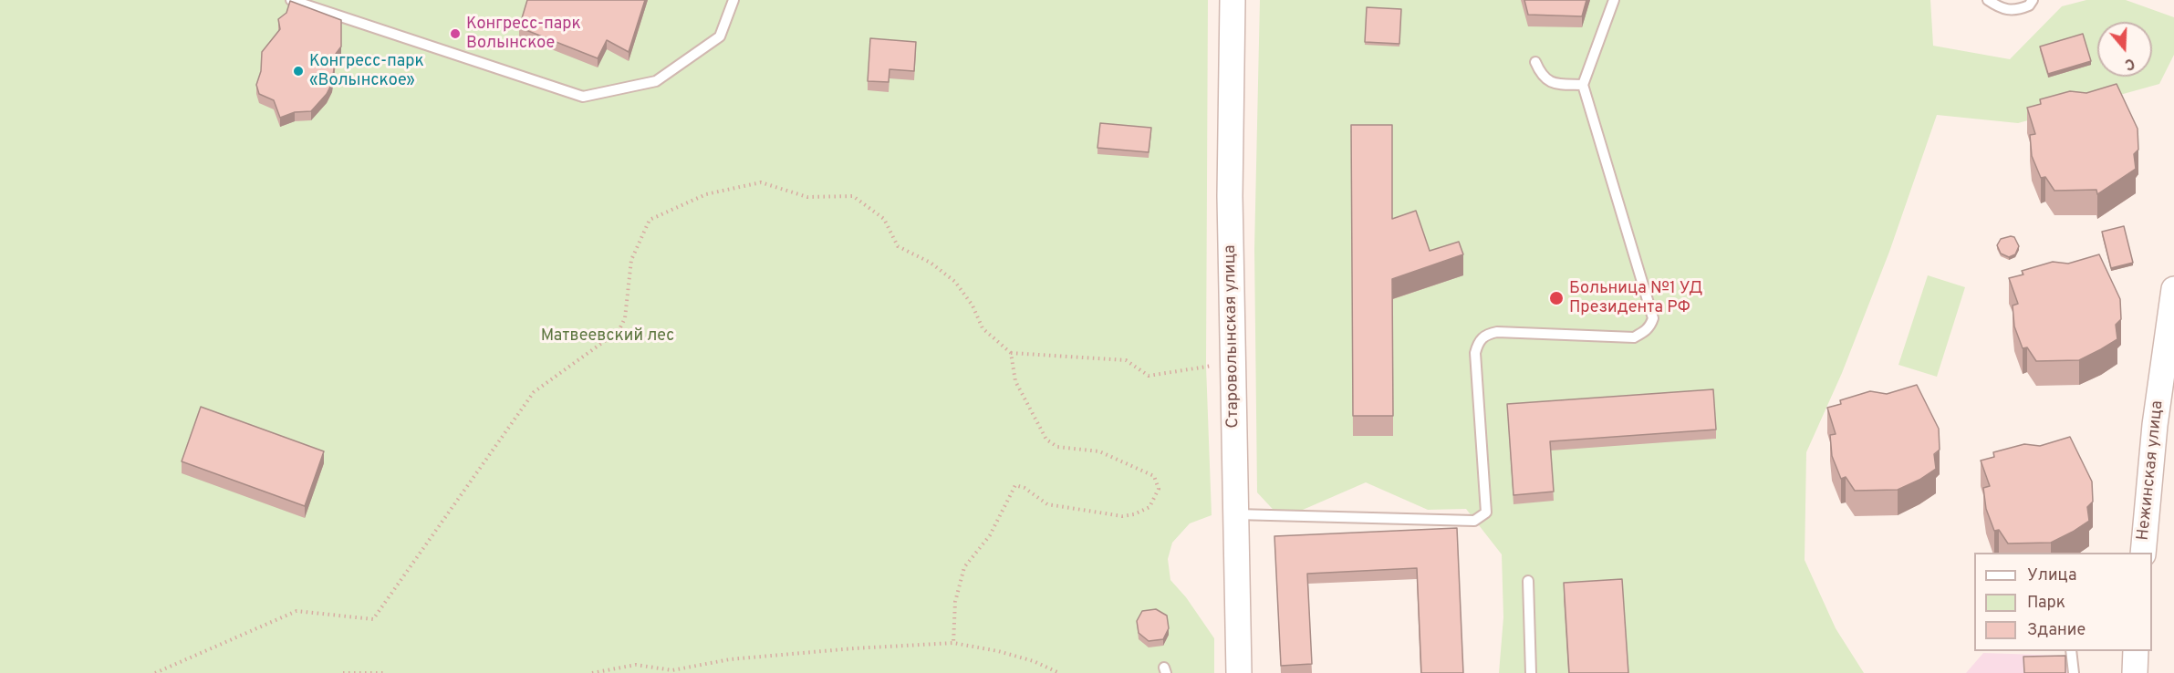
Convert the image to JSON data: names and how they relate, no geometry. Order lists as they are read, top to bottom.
{
  "streets": {
    "street": ["Староволынская улица", "Нежинская улица"]
  },
  "parks": ["Матвеевский лес"],
  "places": ["Конгресс-парк Волынское", "Конгресс-парк «Волынское»", "Больница №1 УД Президента РФ"],
  "legend": ["Улица", "Парк", "Здание"],
  "north": "bottom"
}
